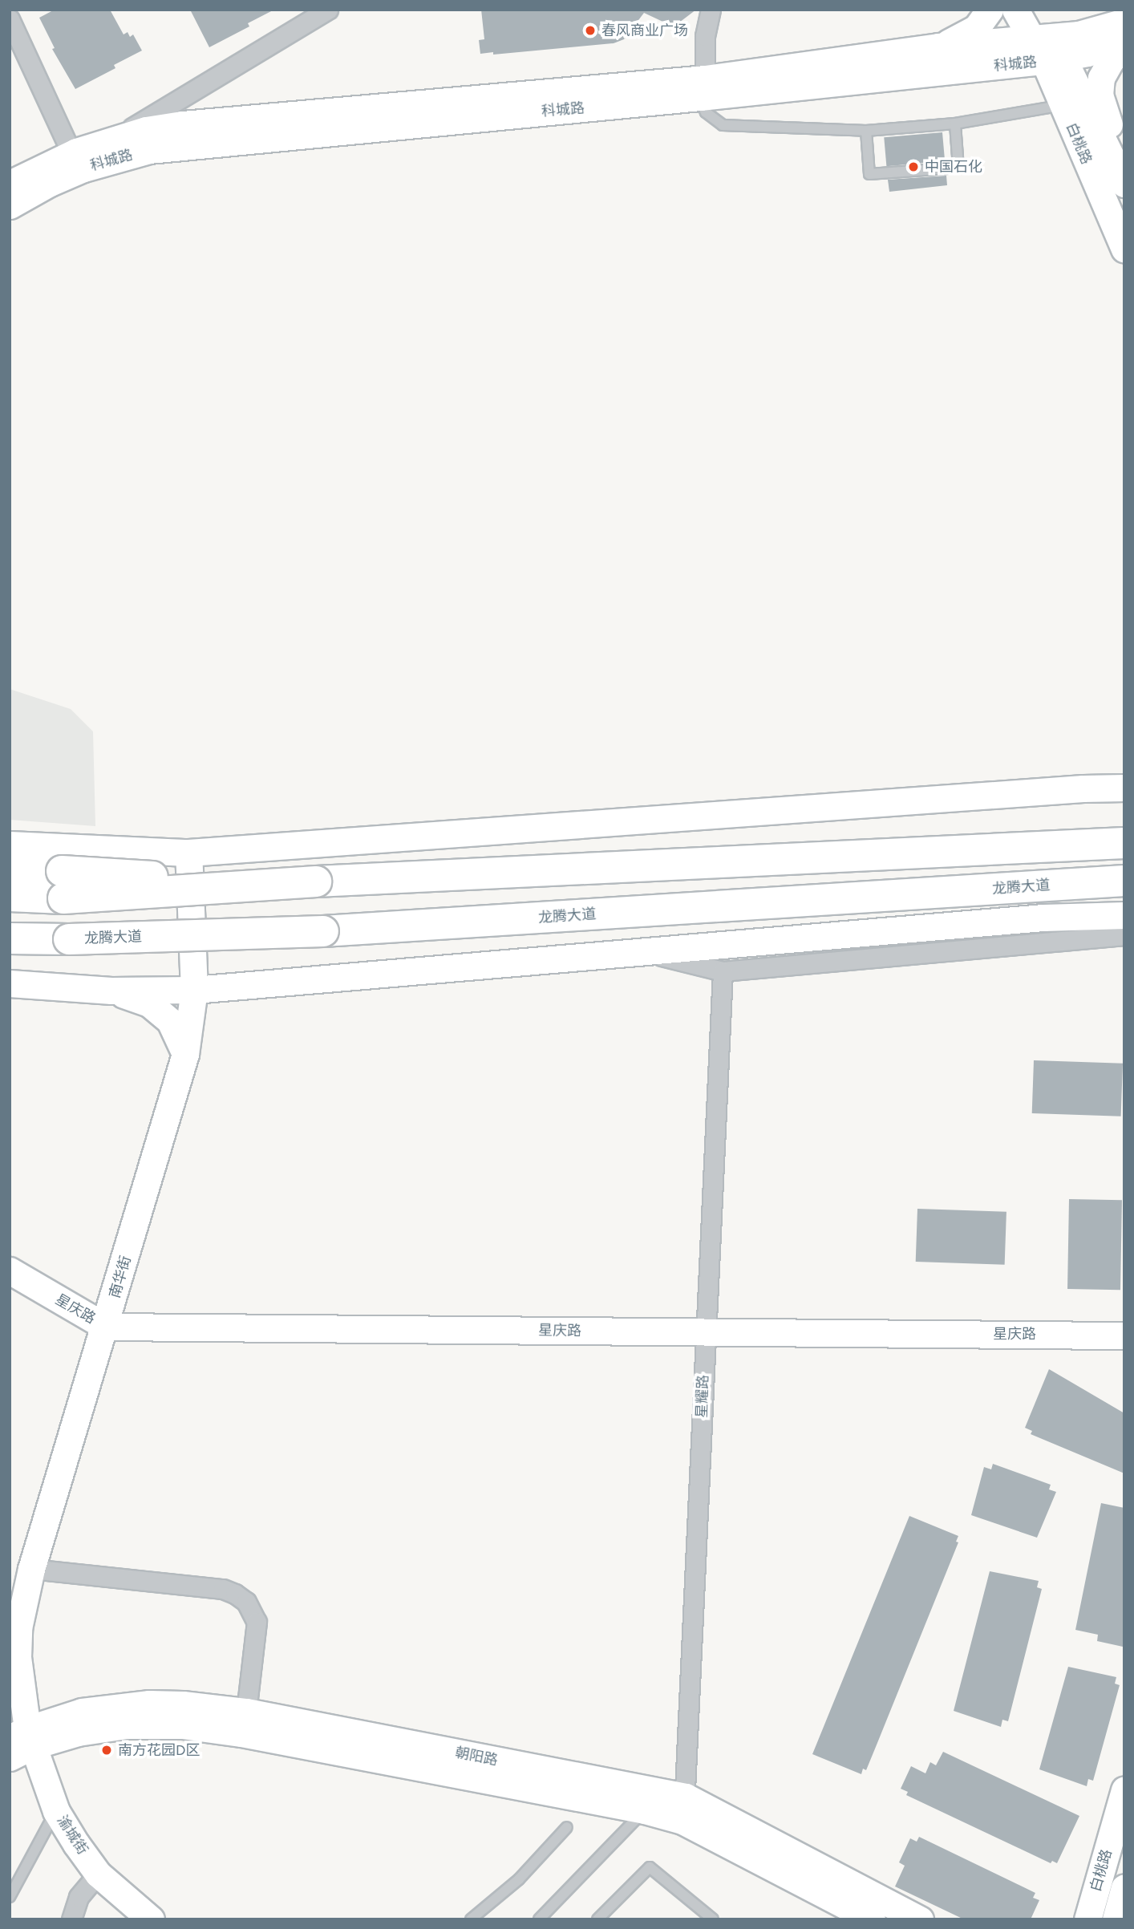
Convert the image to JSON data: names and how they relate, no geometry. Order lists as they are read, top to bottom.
{
  "streets": {
    "highway": ["龙腾大道"],
    "main road": [
      "科城路",
      "白桃路",
      "南华街",
      "星庆路",
      "朝阳路",
      "渝城街"
    ],
    "street": ["星耀路"]
  },
  "crossings": [
    ["科城路", "白桃路"],
    ["南华街", "星庆路"],
    ["南华街", "朝阳路"],
    ["南华街", "渝城街"],
    ["星庆路", "星耀路"],
    ["星耀路", "朝阳路"],
    ["朝阳路", "渝城街"]
  ],
  "places": ["春风商业广场", "中国石化", "南方花园D区"]
}
